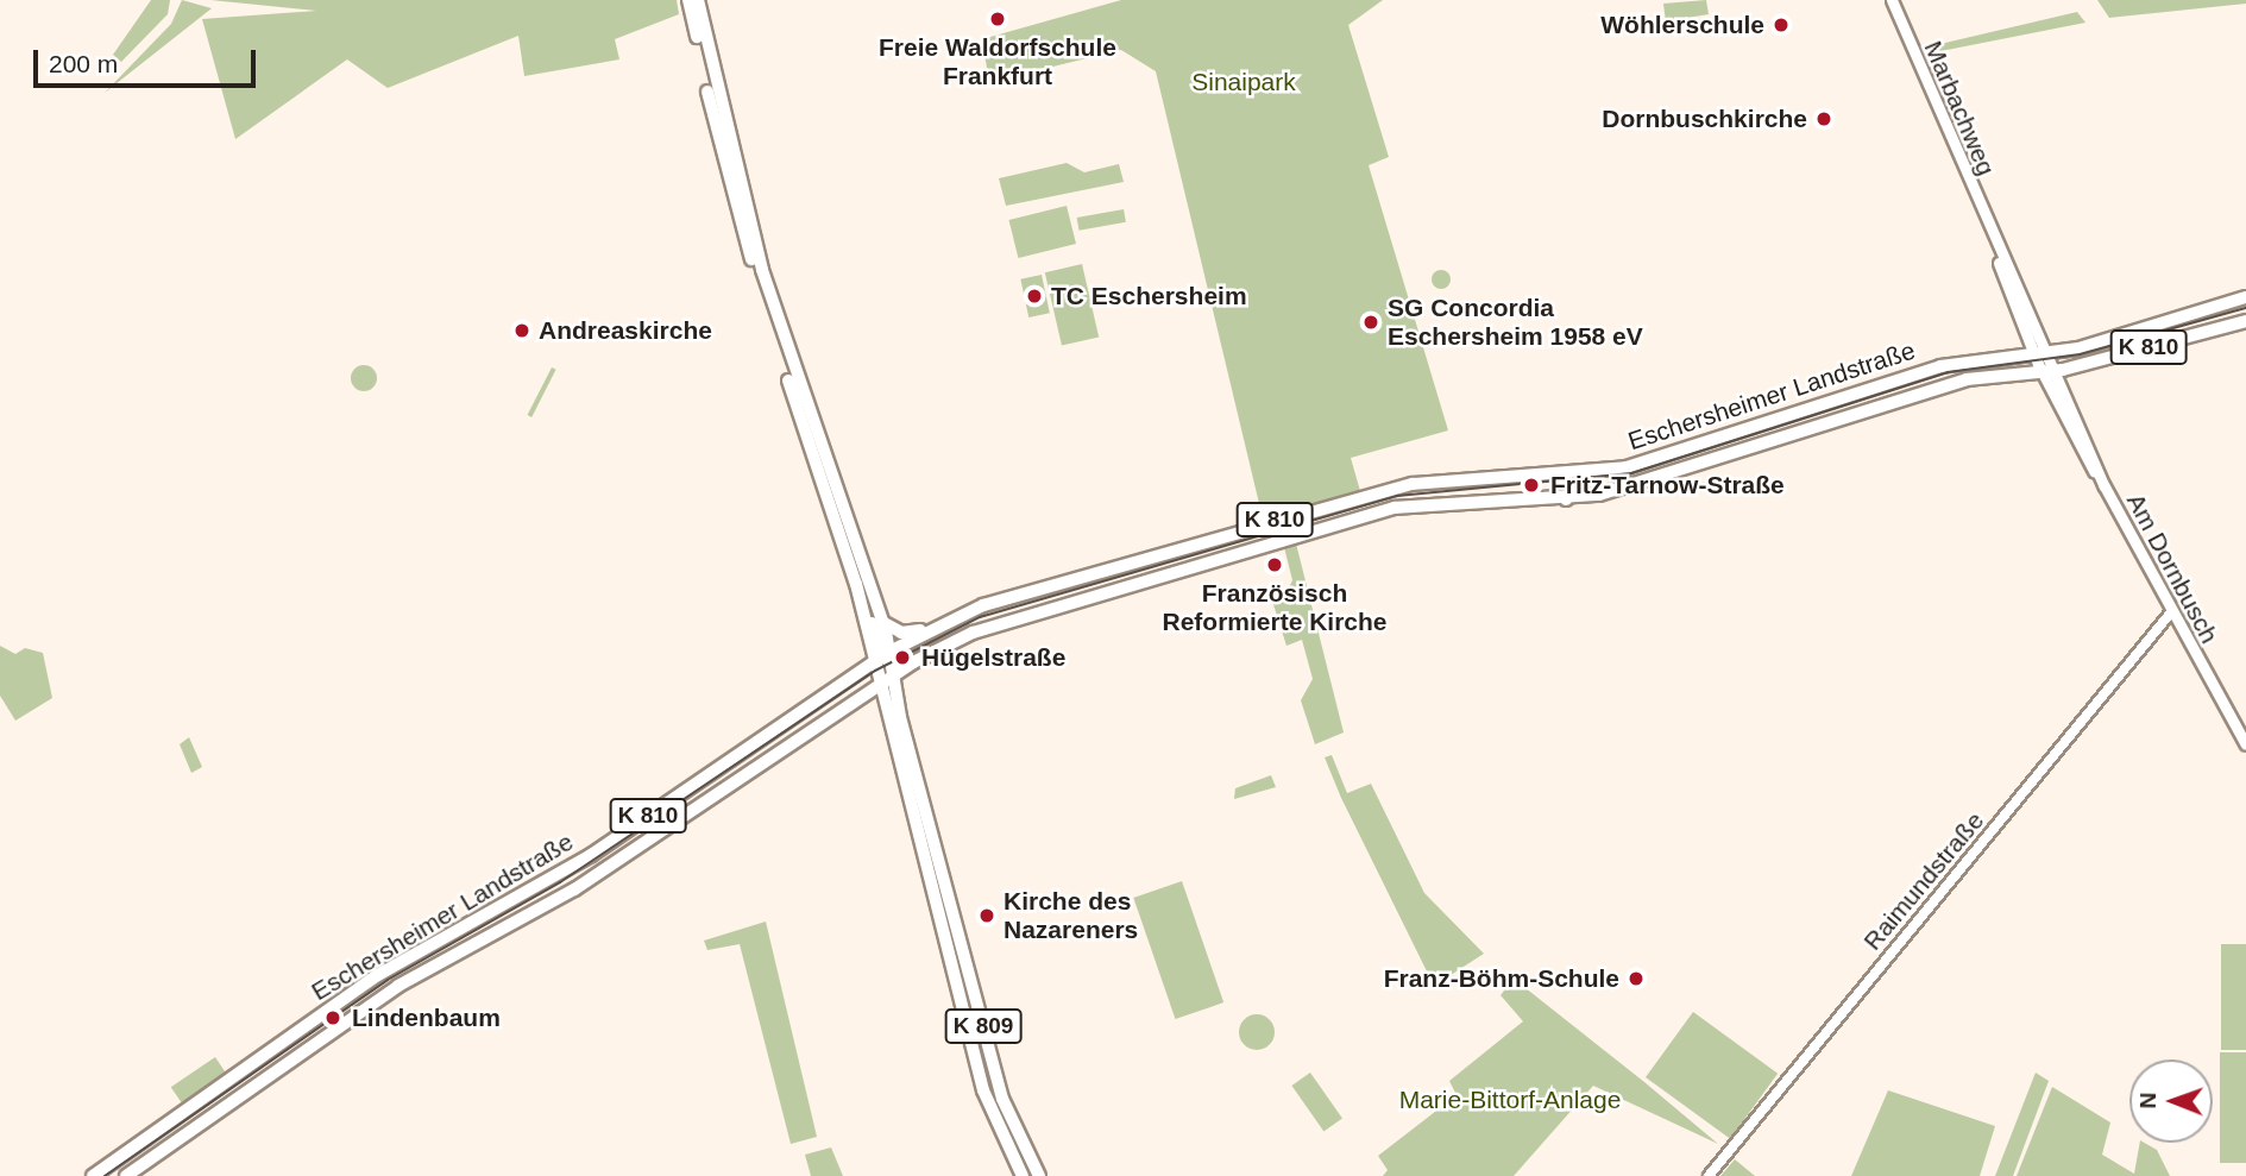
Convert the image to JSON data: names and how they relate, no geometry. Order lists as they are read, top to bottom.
{
  "streets": {
    "main road": [
      "Marbachweg",
      "K 810",
      "Eschersheimer Landstraße",
      "Am Dornbusch",
      "K 809"
    ],
    "street": ["Raimundstraße"]
  },
  "crossings": [
    ["Marbachweg", "Eschersheimer Landstraße"],
    ["Marbachweg", "Am Dornbusch"],
    ["Eschersheimer Landstraße", "Am Dornbusch"],
    ["Eschersheimer Landstraße", "K 809"],
    ["Am Dornbusch", "Raimundstraße"]
  ],
  "parks": ["Sinaipark", "Marie-Bittorf-Anlage"],
  "places": [
    "Freie Waldorfschule Frankfurt",
    "Wöhlerschule",
    "Dornbuschkirche",
    "TC Eschersheim",
    "SG Concordia Eschersheim 1958 eV",
    "Andreaskirche",
    "Fritz-Tarnow-Straße",
    "Französisch Reformierte Kirche",
    "Hügelstraße",
    "Kirche des Nazareners",
    "Franz-Böhm-Schule",
    "Lindenbaum"
  ],
  "scale_bar": "200 m",
  "north": "left"
}
